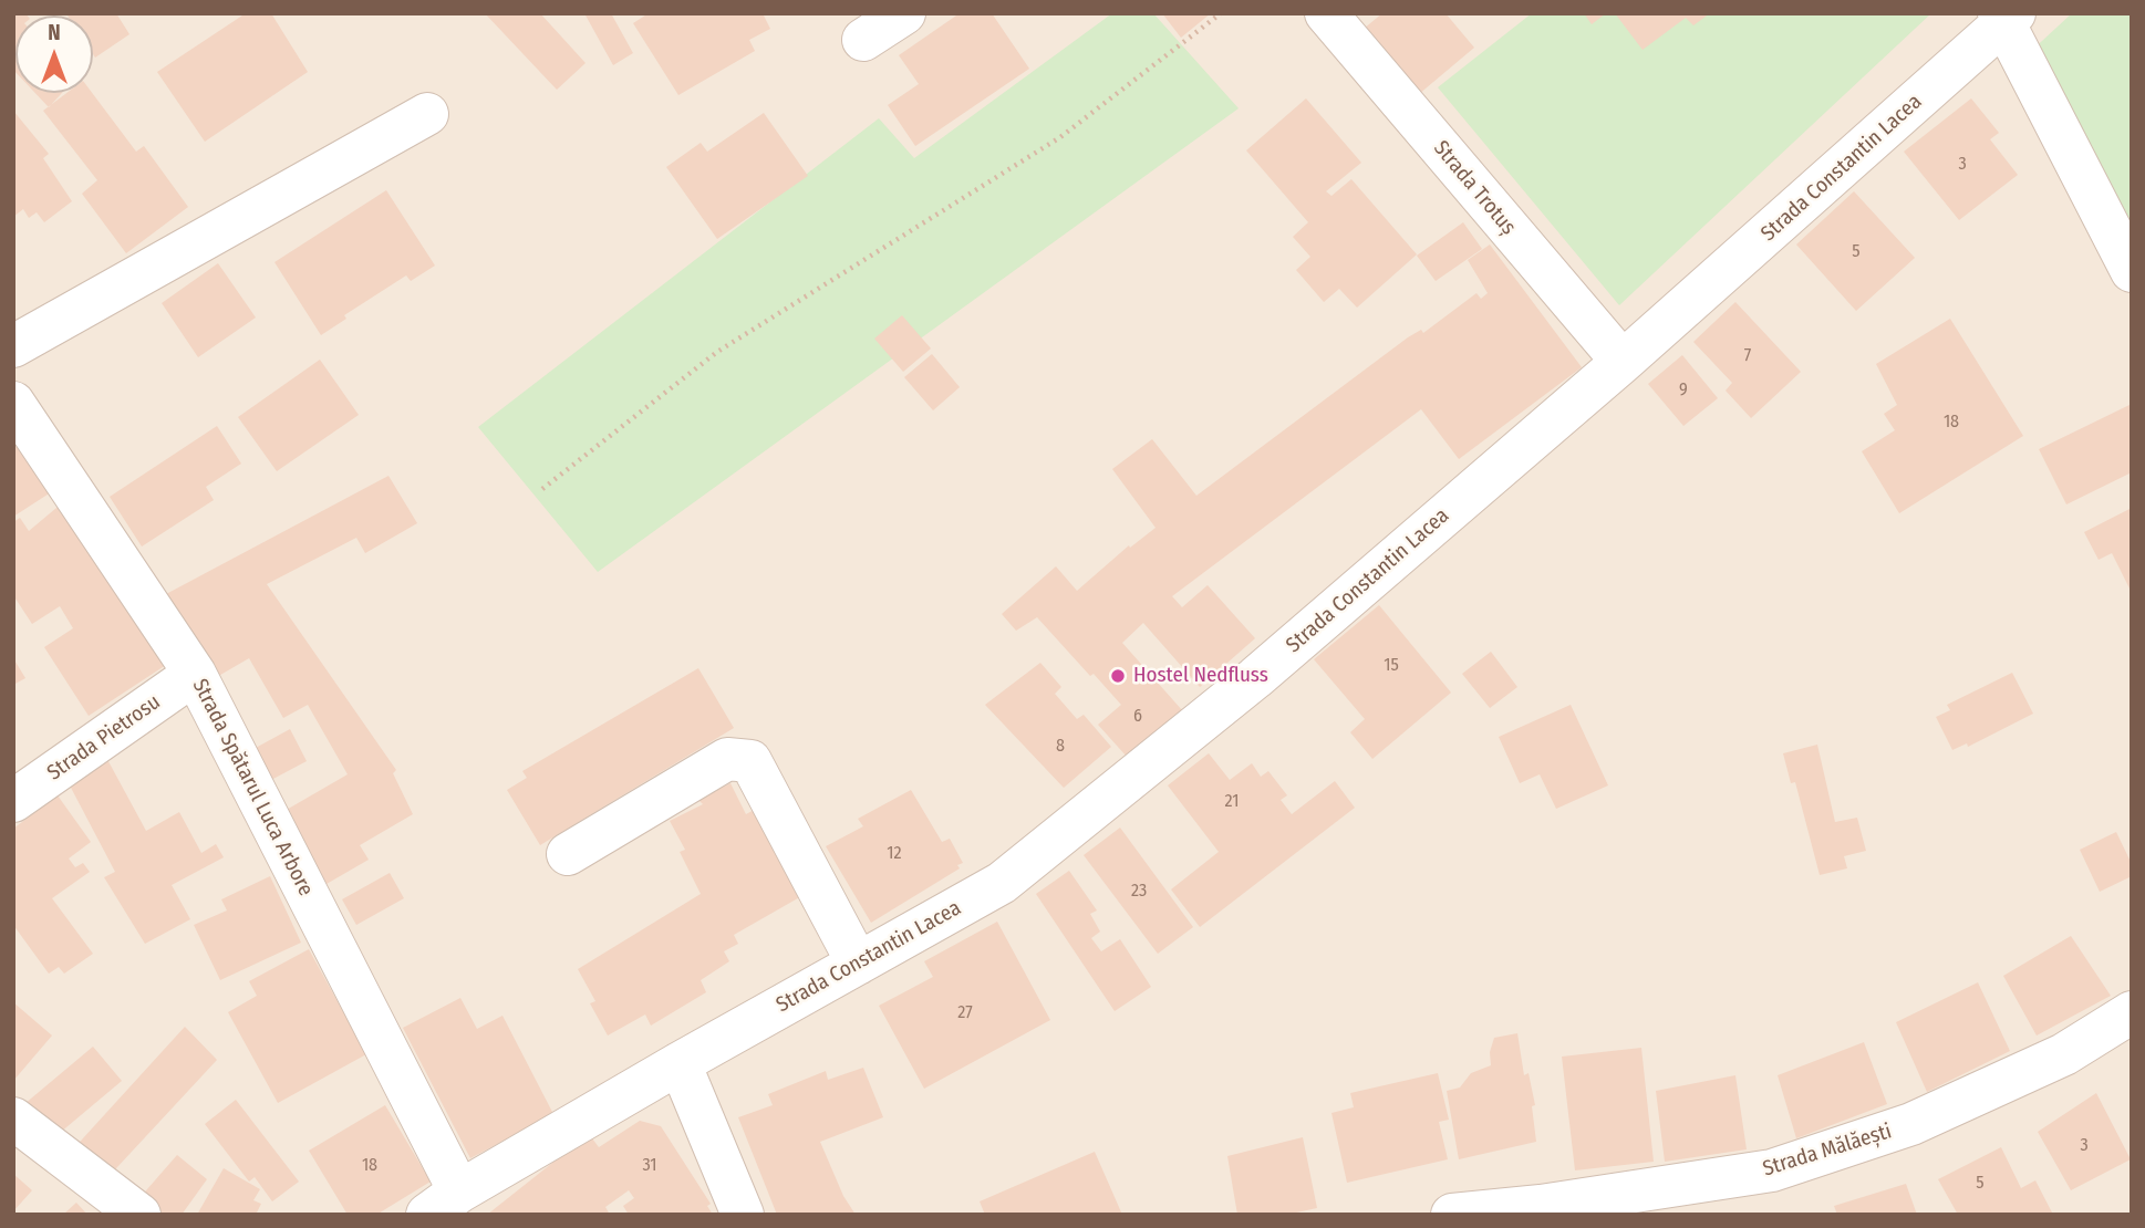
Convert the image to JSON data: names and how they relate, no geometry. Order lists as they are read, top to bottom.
{
  "streets": {
    "street": [
      "Strada Constantin Lacea",
      "Strada Trotuș",
      "Strada Pietrosu",
      "Strada Spătarul Luca Arbore",
      "Strada Mălăești"
    ]
  },
  "crossings": [
    ["Strada Constantin Lacea", "Strada Trotuș"],
    ["Strada Constantin Lacea", "Strada Spătarul Luca Arbore"],
    ["Strada Pietrosu", "Strada Spătarul Luca Arbore"]
  ],
  "places": ["Hostel Nedfluss"],
  "house_numbers": [
    "3",
    "5",
    "7",
    "9",
    "18",
    "15",
    "6",
    "8",
    "21",
    "12",
    "23",
    "27",
    "3",
    "18",
    "31",
    "5"
  ],
  "north": "top"
}
